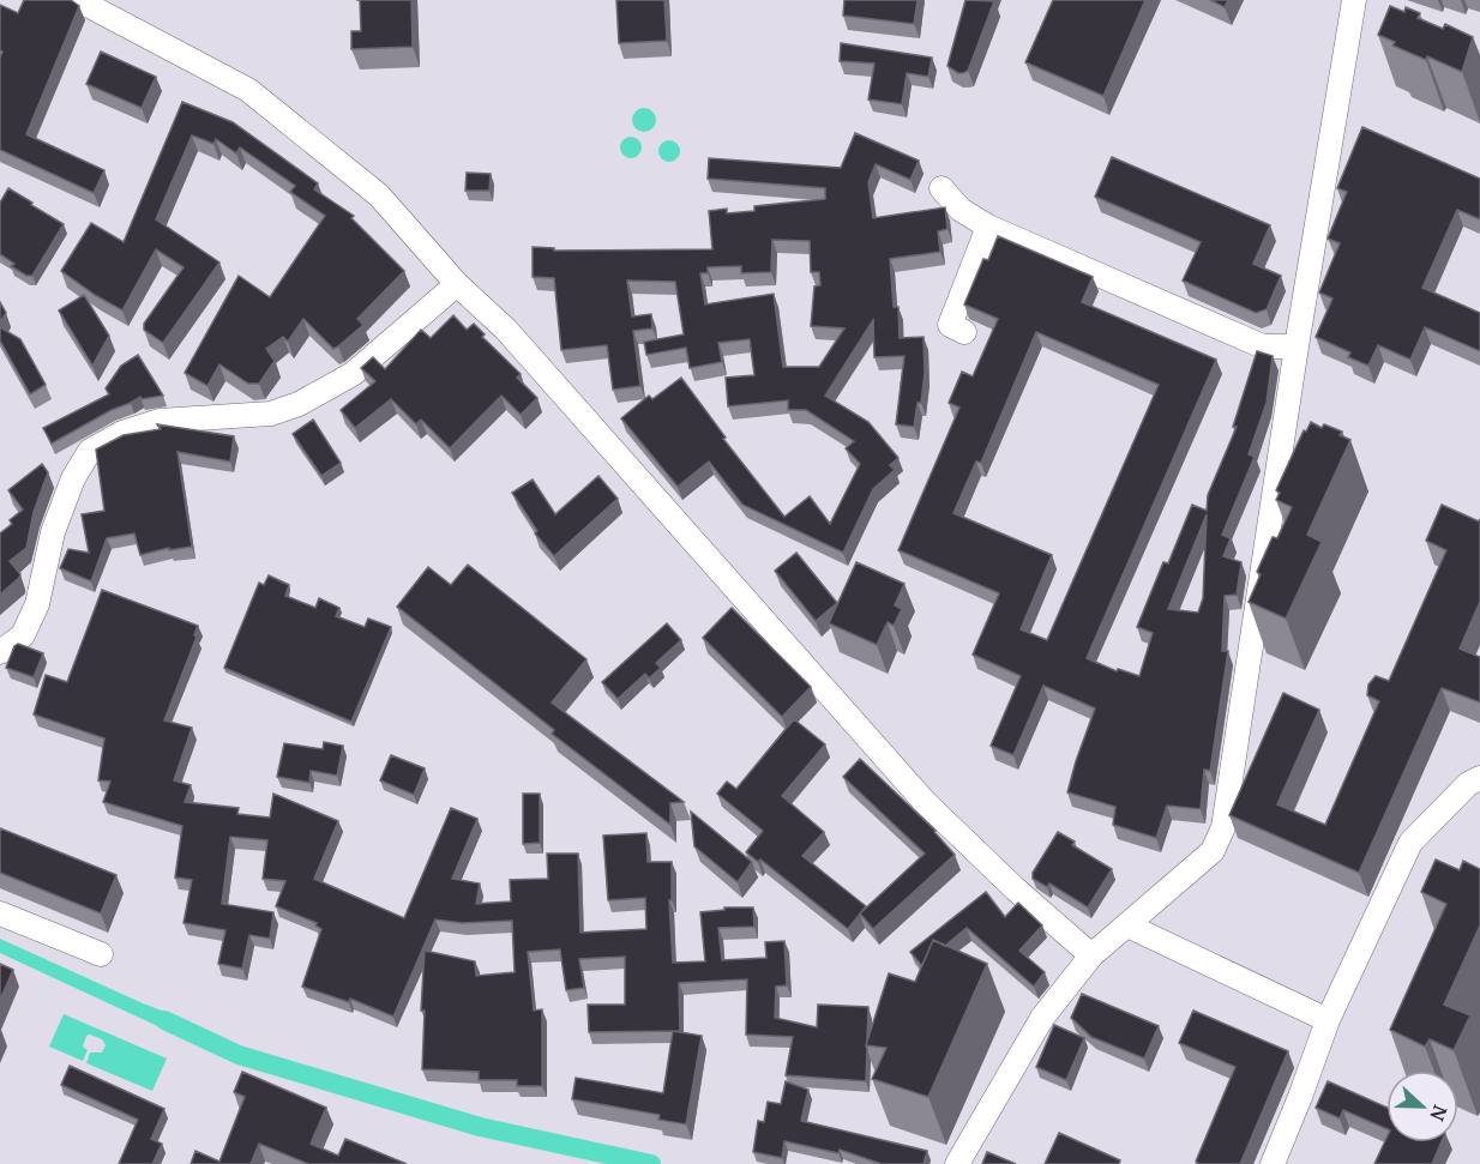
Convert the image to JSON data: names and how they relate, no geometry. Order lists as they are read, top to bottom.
{
  "north": "right"
}
